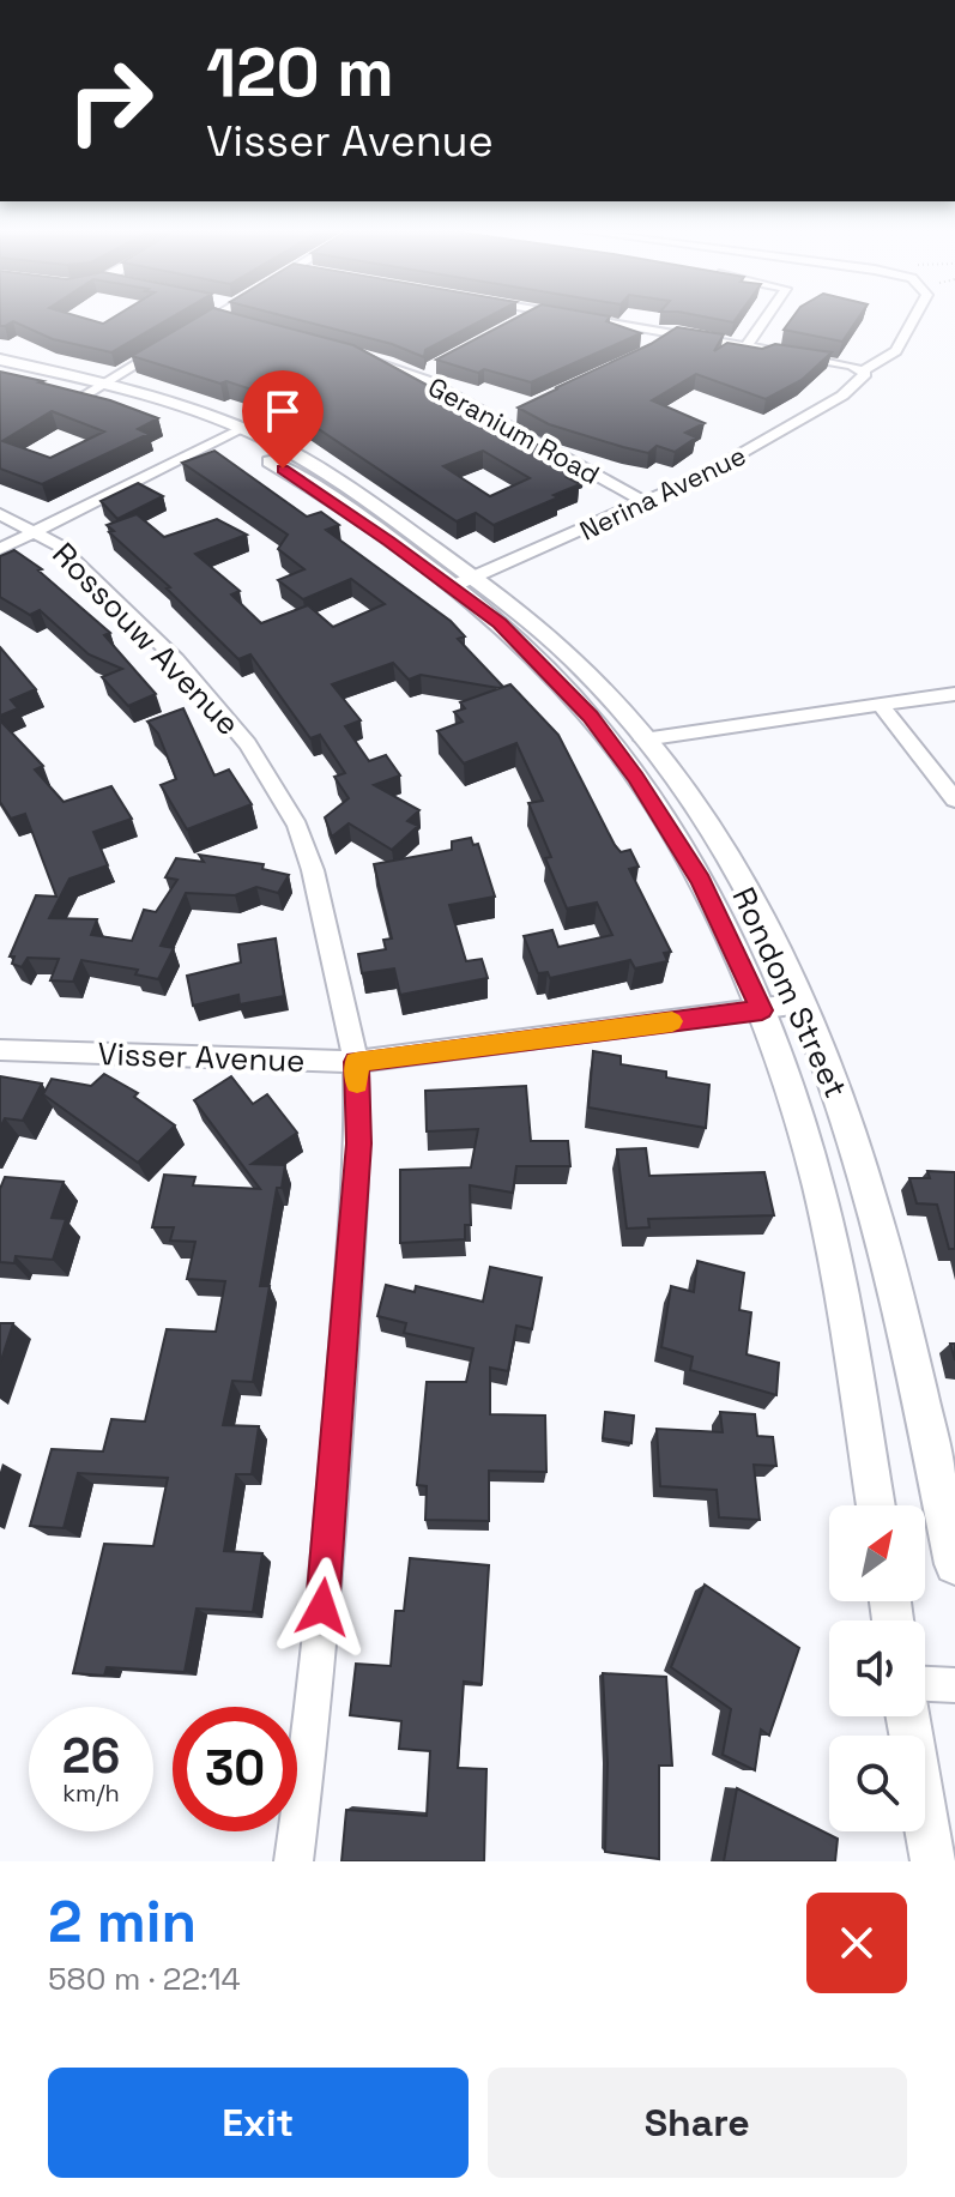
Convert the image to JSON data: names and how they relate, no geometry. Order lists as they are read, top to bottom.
{
  "streets": {
    "street": [
      "Geranium Road",
      "Nerina Avenue",
      "Rossouw Avenue",
      "Rondom Street",
      "Visser Avenue"
    ]
  },
  "crossings": [
    ["Geranium Road", "Nerina Avenue"],
    ["Nerina Avenue", "Rondom Street"],
    ["Rossouw Avenue", "Visser Avenue"],
    ["Rondom Street", "Visser Avenue"]
  ],
  "north": "top right",
  "page": {
    "turn": ["120 m", "Visser Avenue"],
    "speed": "26 km/h",
    "limit": "30",
    "heading": ["2 min", "580 m · 22:14"],
    "buttons": ["Exit", "Share"]
  }
}
